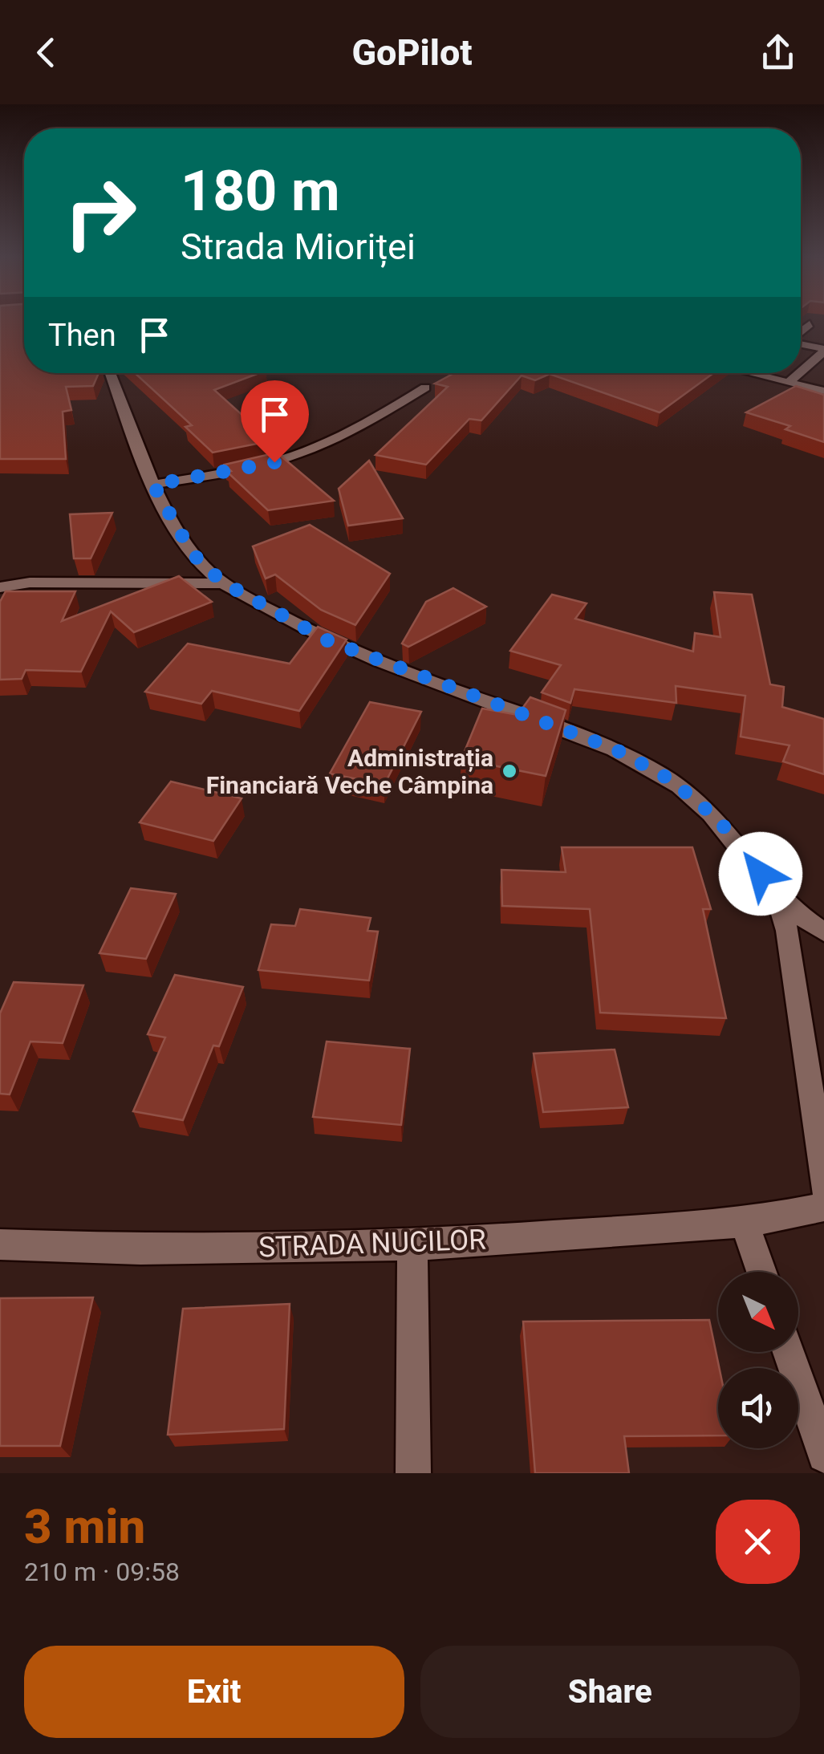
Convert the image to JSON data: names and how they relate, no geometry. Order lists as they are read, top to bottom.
{
  "streets": {
    "street": ["STRADA NUCILOR"]
  },
  "places": ["Administrația Financiară Veche Câmpina"],
  "north": "bottom right",
  "page": {
    "header": "GoPilot",
    "turn": ["180 m", "Strada Mioriței"],
    "then": "Then",
    "heading": ["3 min", "210 m · 09:58"],
    "buttons": ["Exit", "Share"]
  }
}
